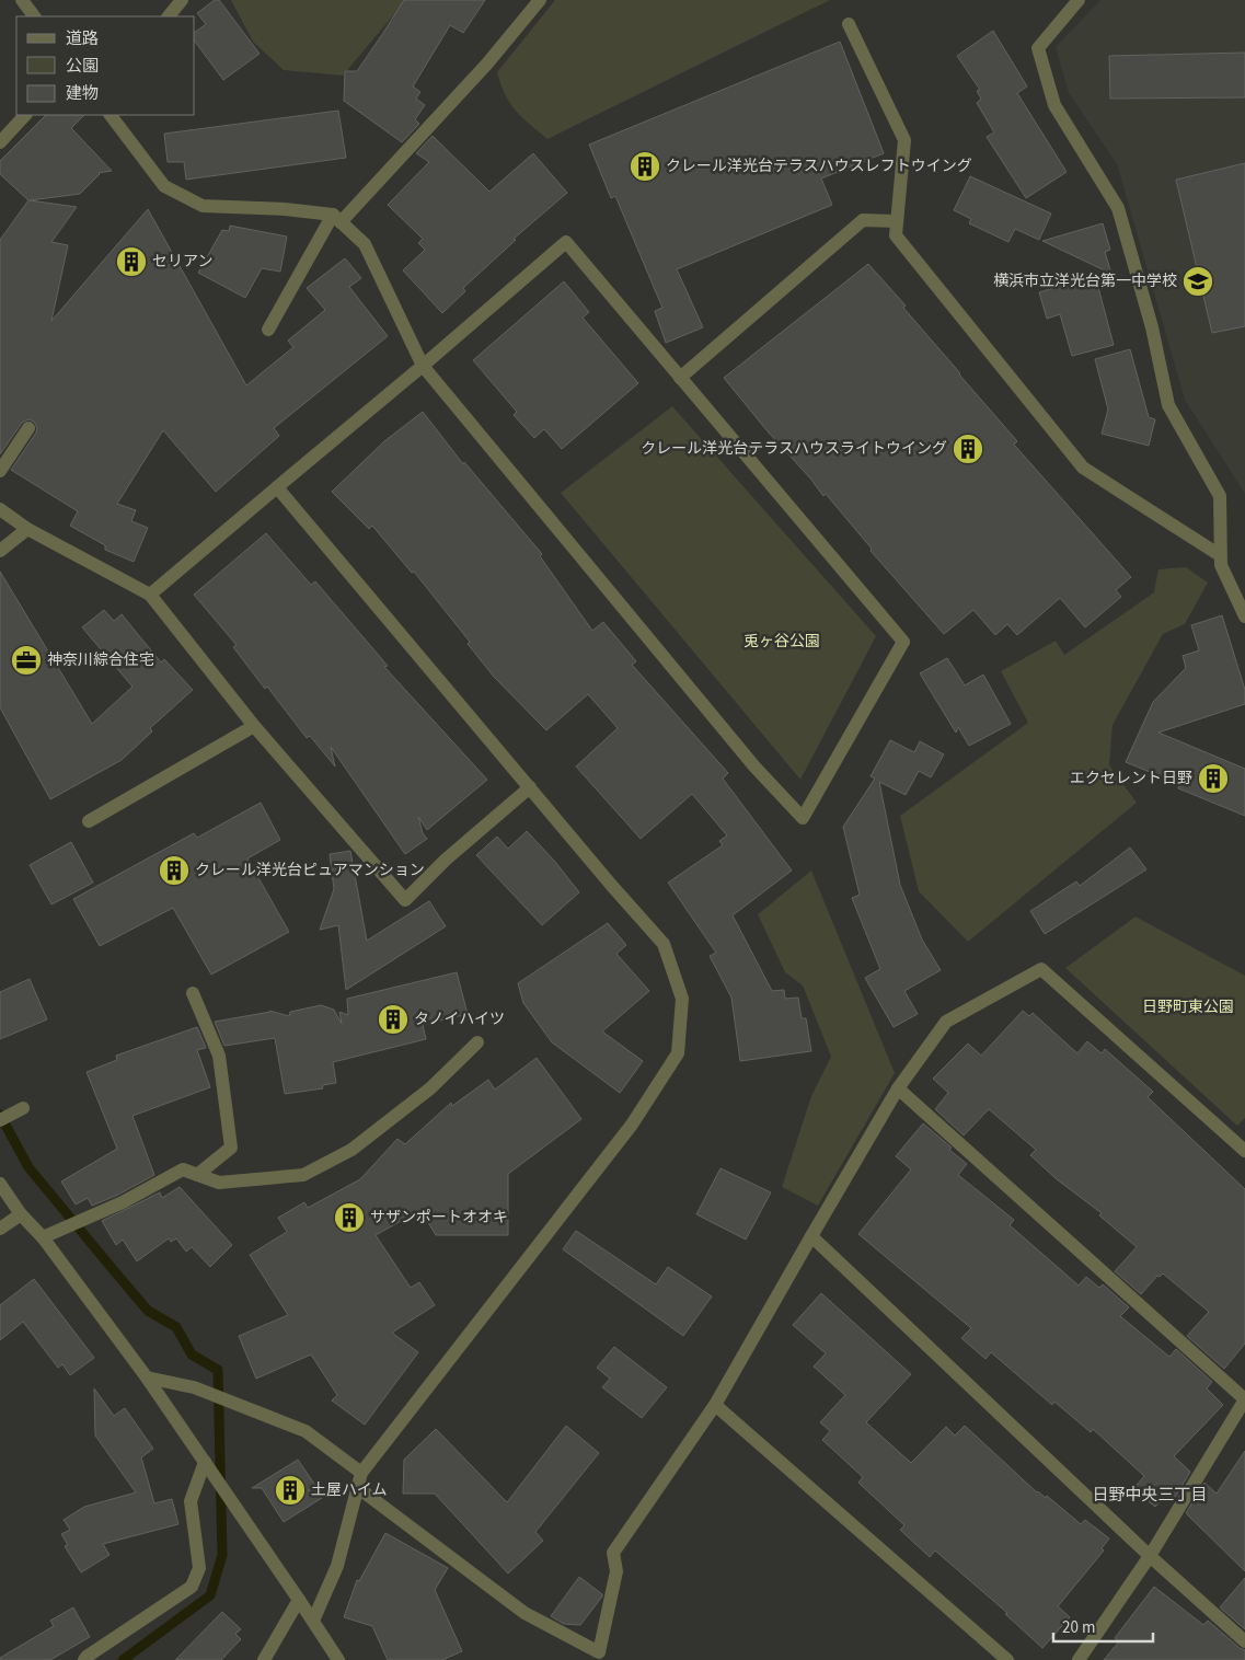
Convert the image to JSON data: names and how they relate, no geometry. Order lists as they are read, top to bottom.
{
  "districts": ["日野中央三丁目"],
  "parks": ["兎ヶ谷公園", "日野町東公園"],
  "places": {
    "building": [
      "クレール洋光台テラスハウスレフトウイング",
      "セリアン",
      "クレール洋光台テラスハウスライトウイング",
      "エクセレント日野",
      "クレール洋光台ピュアマンション",
      "タノイハイツ",
      "サザンポートオオキ",
      "土屋ハイム"
    ],
    "school or university": ["横浜市立洋光台第一中学校"],
    "office": ["神奈川綜合住宅"]
  },
  "legend": ["道路", "公園", "建物"],
  "scale_bar": "20 m"
}
